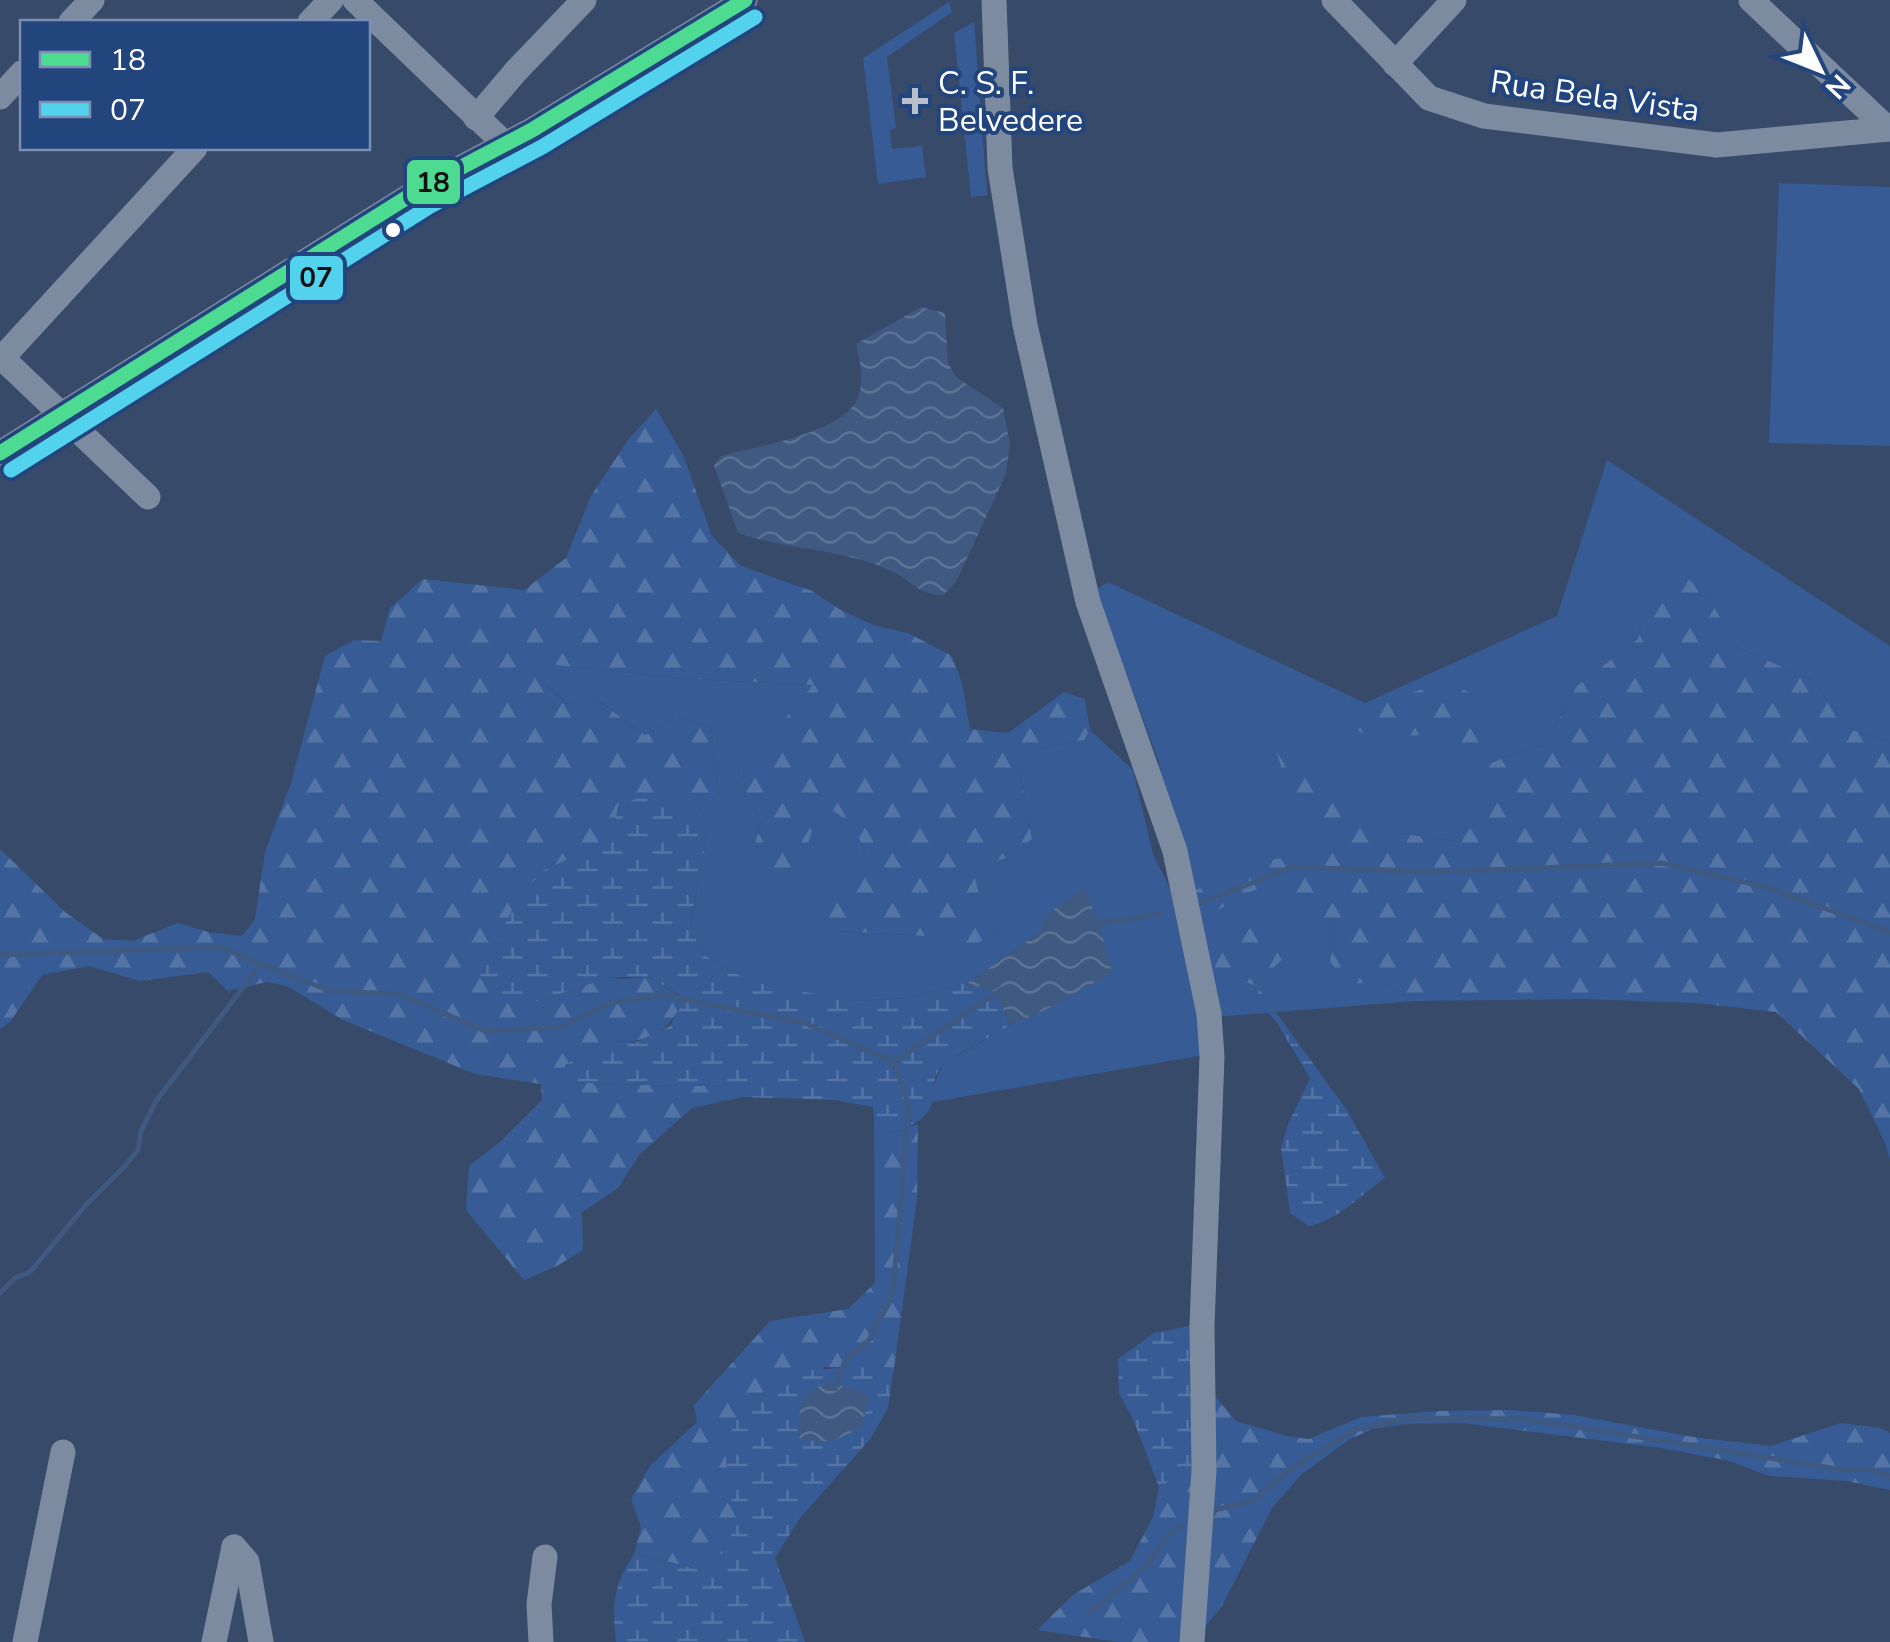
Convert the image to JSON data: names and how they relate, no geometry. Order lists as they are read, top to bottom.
{
  "streets": {
    "street": ["Rua Bela Vista"]
  },
  "places": {
    "health": ["C. S. F. Belvedere"]
  },
  "lines": ["transit line 18", "transit line 07"],
  "legend": ["18", "07"],
  "north": "bottom right"
}
